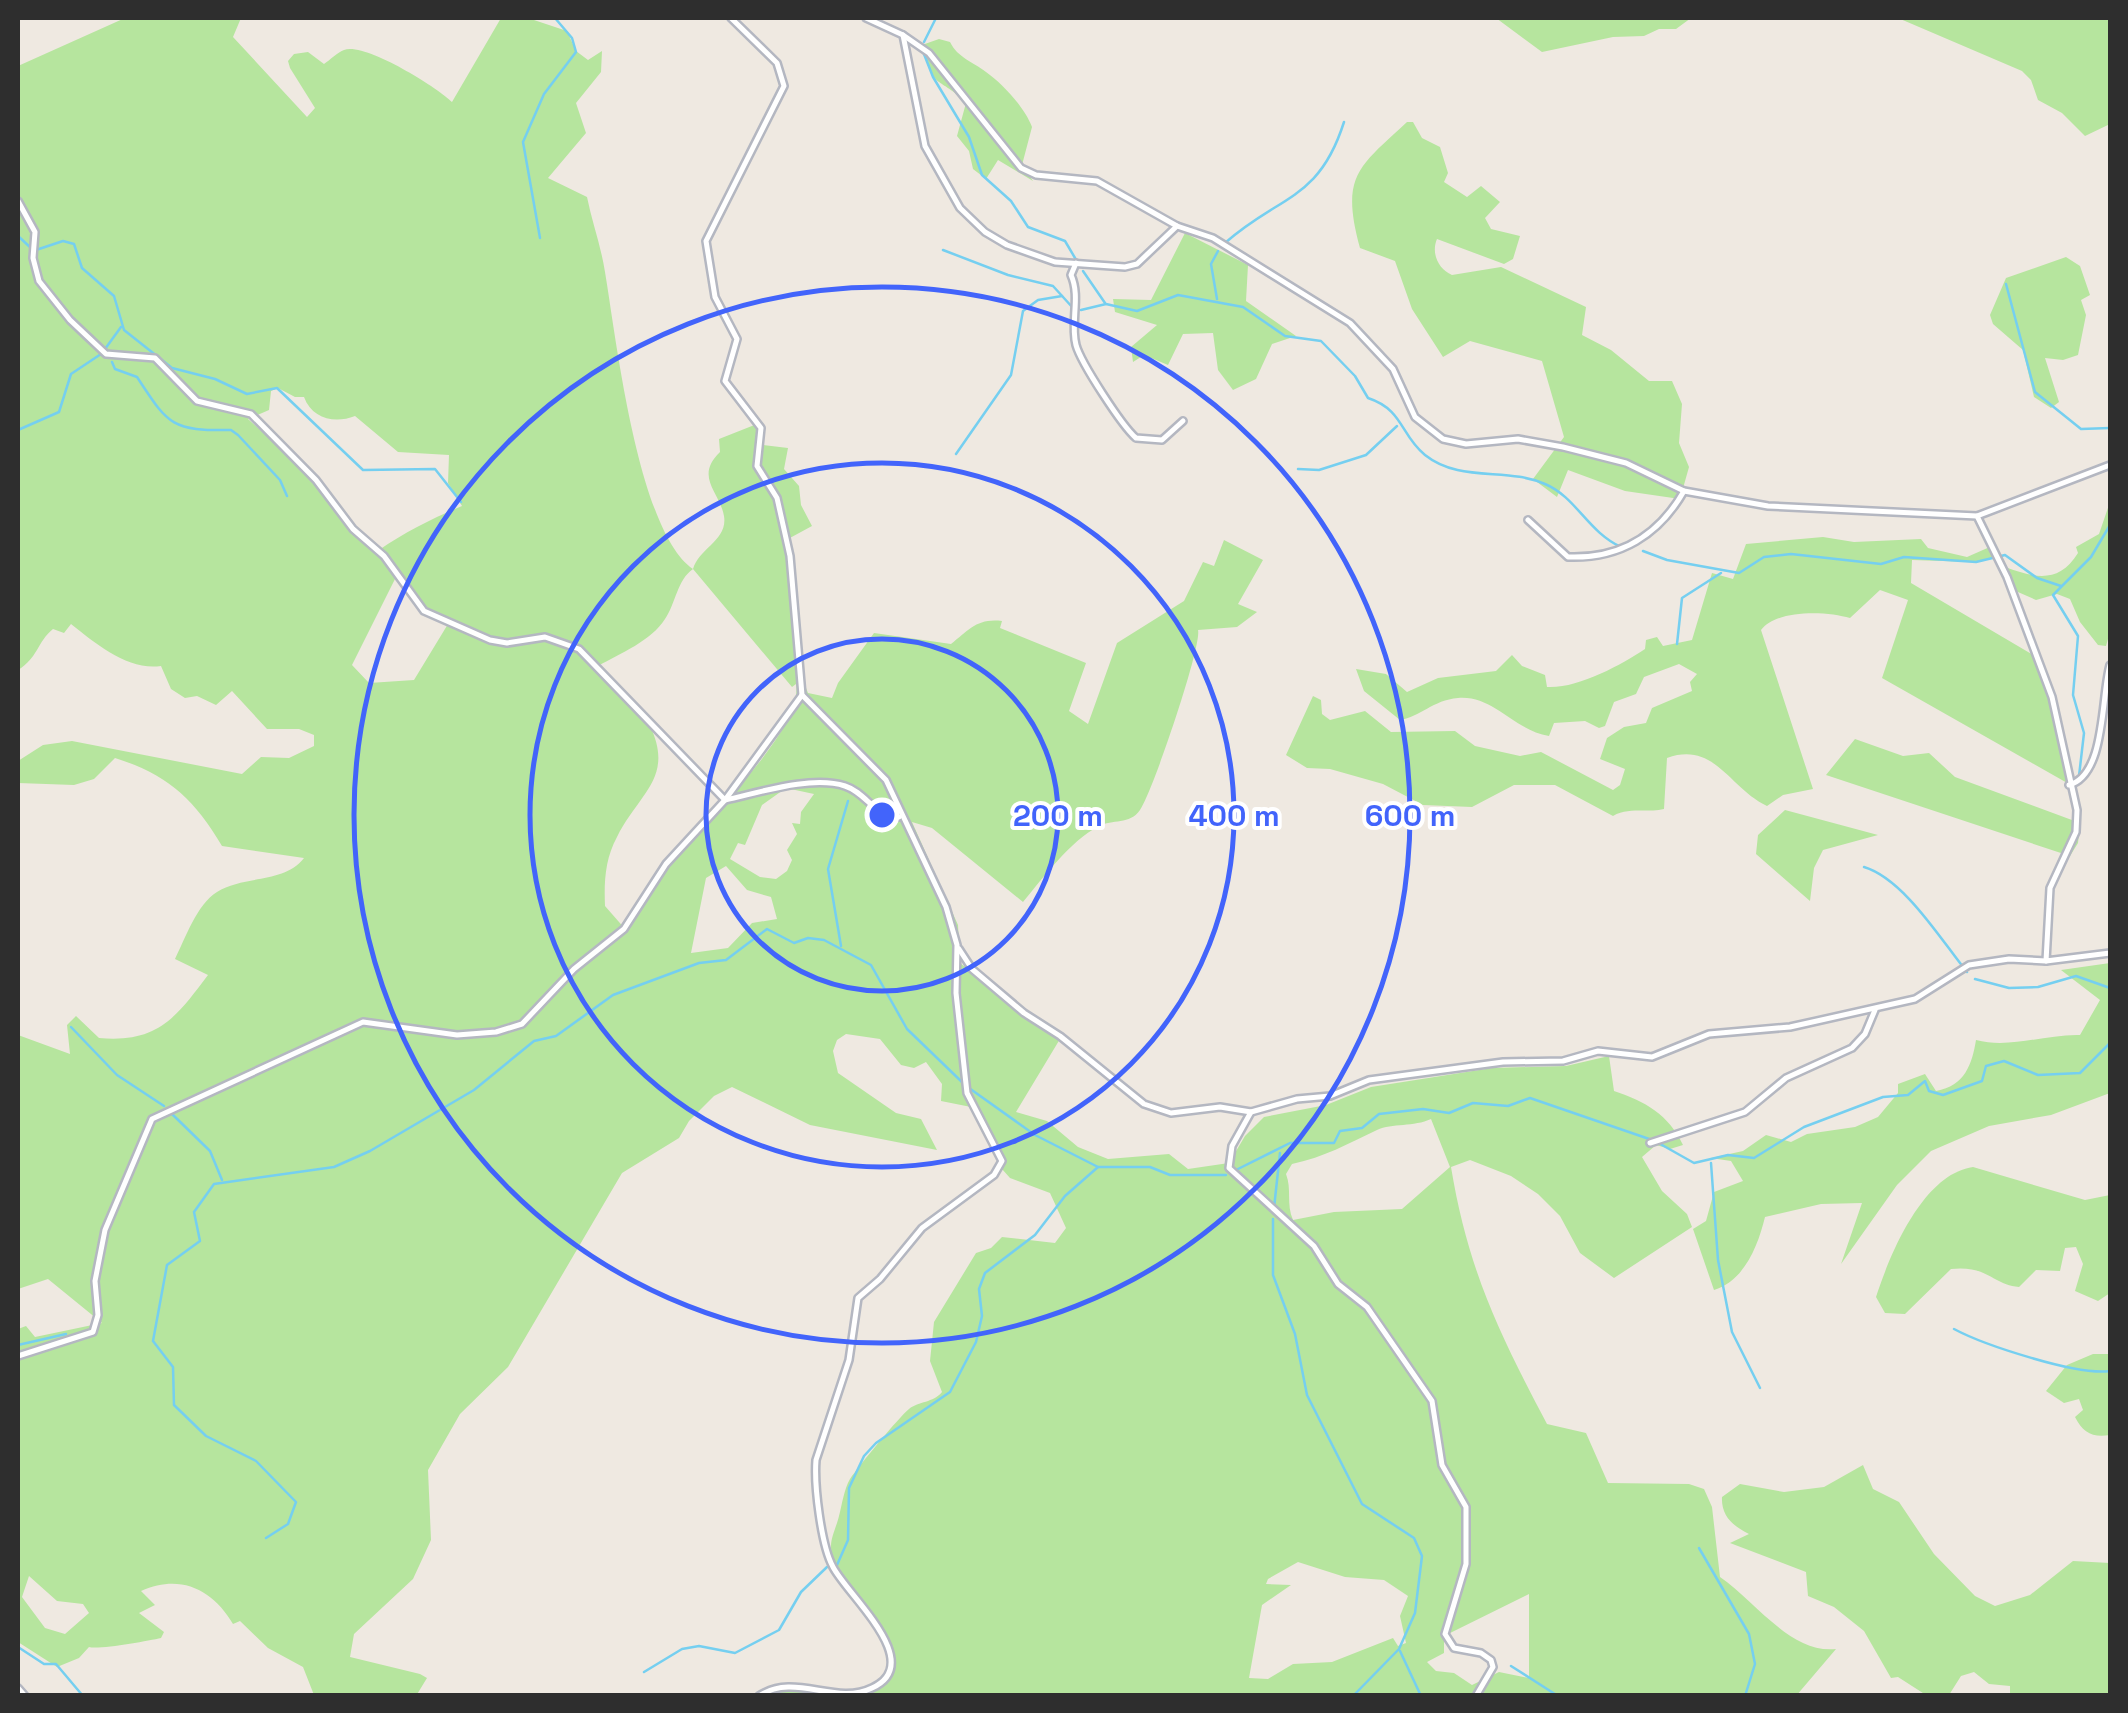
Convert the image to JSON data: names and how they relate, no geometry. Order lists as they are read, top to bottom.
{
  "rings": ["200 m", "400 m", "600 m"]
}
